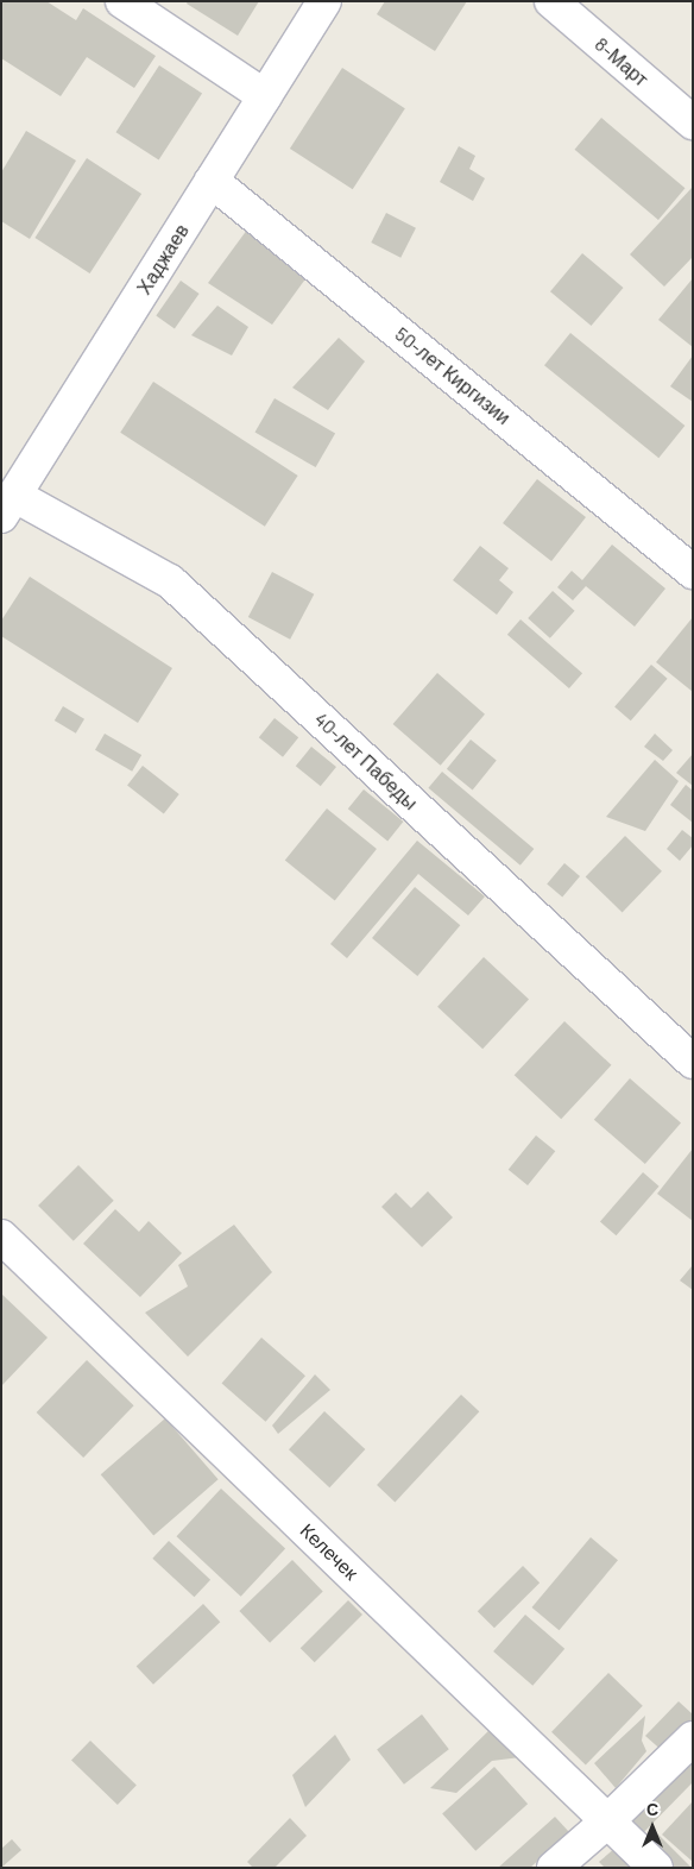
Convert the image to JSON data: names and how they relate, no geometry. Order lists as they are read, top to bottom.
{
  "streets": {
    "street": [
      "8-Март",
      "Хаджаев",
      "50-лет Киргизии",
      "40-лет Пабеды",
      "Келечек"
    ]
  },
  "crossings": [
    ["Хаджаев", "50-лет Киргизии"],
    ["Хаджаев", "40-лет Пабеды"]
  ],
  "north": "top"
}
